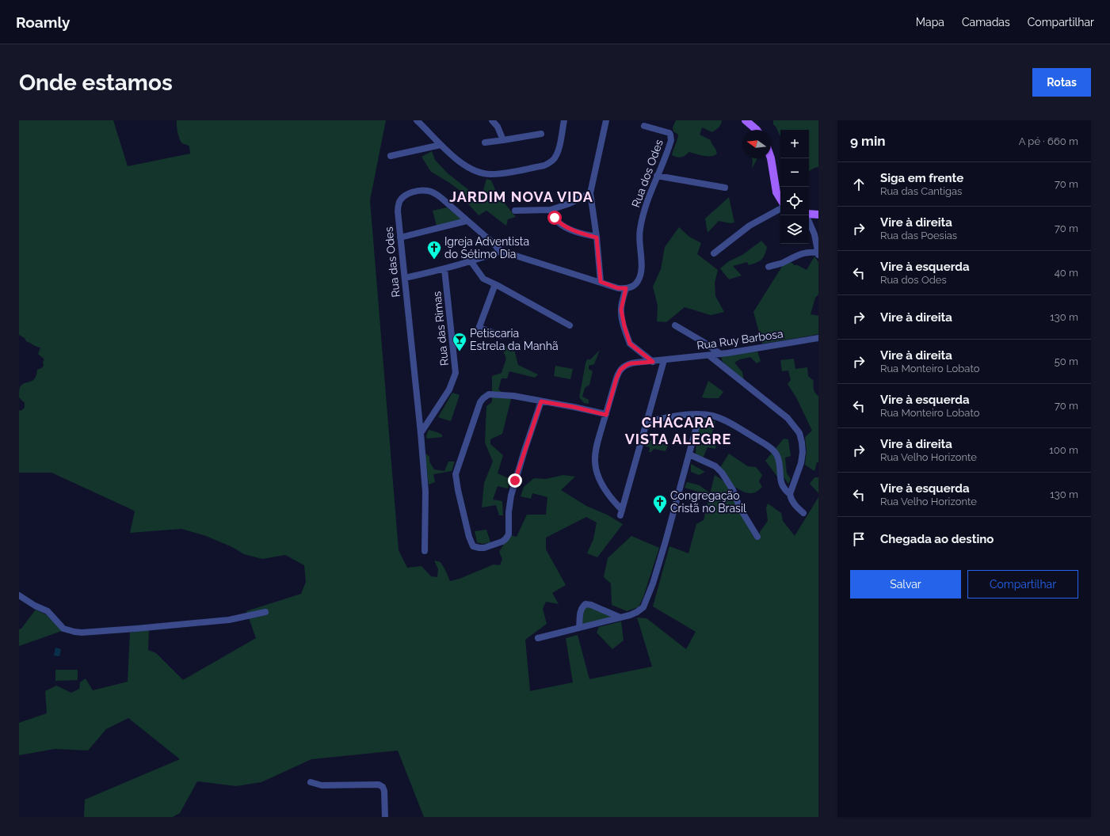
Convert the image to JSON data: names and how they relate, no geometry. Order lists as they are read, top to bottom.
{
  "streets": {
    "street": [
      "Rua dos Odes",
      "Rua das Odes",
      "Rua das Rimas",
      "Rua Ruy Barbosa"
    ]
  },
  "crossings": [
    ["Rua das Odes", "Rua das Rimas"]
  ],
  "districts": ["JARDIM NOVA VIDA", "CHÁCARA VISTA ALEGRE"],
  "places": {
    "church": ["Igreja Adventista do Sétimo Dia", "Congregação Cristã no Brasil"],
    "bar": ["Petiscaria Estrela da Manhã"]
  },
  "north": "left",
  "page": {
    "header": "Roamly",
    "nav": ["Mapa", "Camadas", "Compartilhar"],
    "buttons": [
      "Rotas",
      ["Salvar", "Compartilhar"]
    ],
    "title": "Onde estamos",
    "heading": ["9 min", "A pé · 660 m"],
    "map_buttons": ["+", "−"],
    "list": [
      ["Siga em frente", "Rua das Cantigas", "70 m"],
      ["Vire à direita", "Rua das Poesias", "70 m"],
      ["Vire à esquerda", "Rua dos Odes", "40 m"],
      ["Vire à direita", "130 m"],
      ["Vire à direita", "Rua Monteiro Lobato", "50 m"],
      ["Vire à esquerda", "Rua Monteiro Lobato", "70 m"],
      ["Vire à direita", "Rua Velho Horizonte", "100 m"],
      ["Vire à esquerda", "Rua Velho Horizonte", "130 m"],
      "Chegada ao destino"
    ]
  }
}
